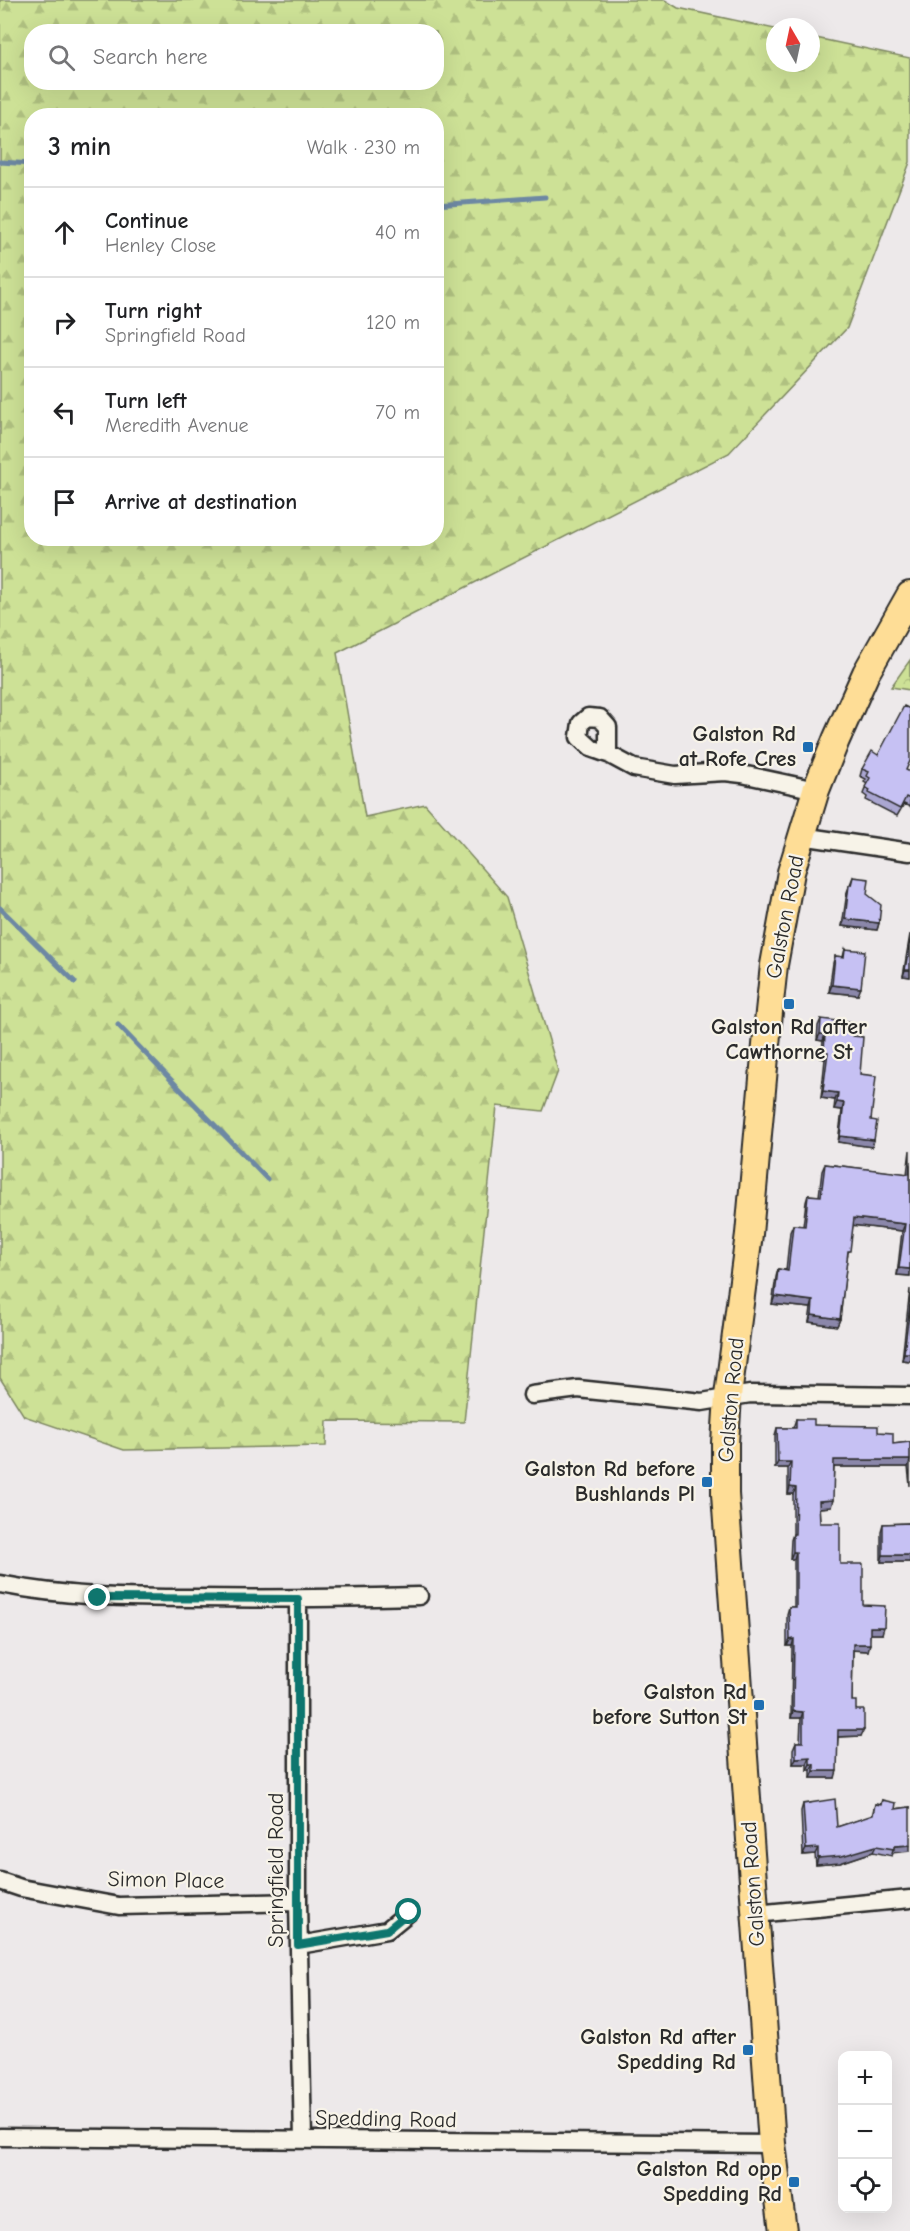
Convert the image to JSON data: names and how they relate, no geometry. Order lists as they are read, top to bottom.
{
  "streets": {
    "main road": ["Galston Road"],
    "street": ["Springfield Road", "Simon Place", "Spedding Road"]
  },
  "crossings": [
    ["Galston Road", "Spedding Road"],
    ["Springfield Road", "Simon Place"],
    ["Springfield Road", "Spedding Road"]
  ],
  "places": {
    "transit": [
      "Galston Rd at Rofe Cres",
      "Galston Rd after Cawthorne St",
      "Galston Rd before Bushlands Pl",
      "Galston Rd before Sutton St",
      "Galston Rd after Spedding Rd",
      "Galston Rd opp Spedding Rd"
    ]
  },
  "north": "top",
  "page": {
    "search": "Search here",
    "heading": ["3 min", "Walk · 230 m"],
    "list": [
      ["Continue", "Henley Close", "40 m"],
      ["Turn right", "Springfield Road", "120 m"],
      ["Turn left", "Meredith Avenue", "70 m"],
      "Arrive at destination"
    ],
    "map_buttons": ["+", "−"]
  }
}
